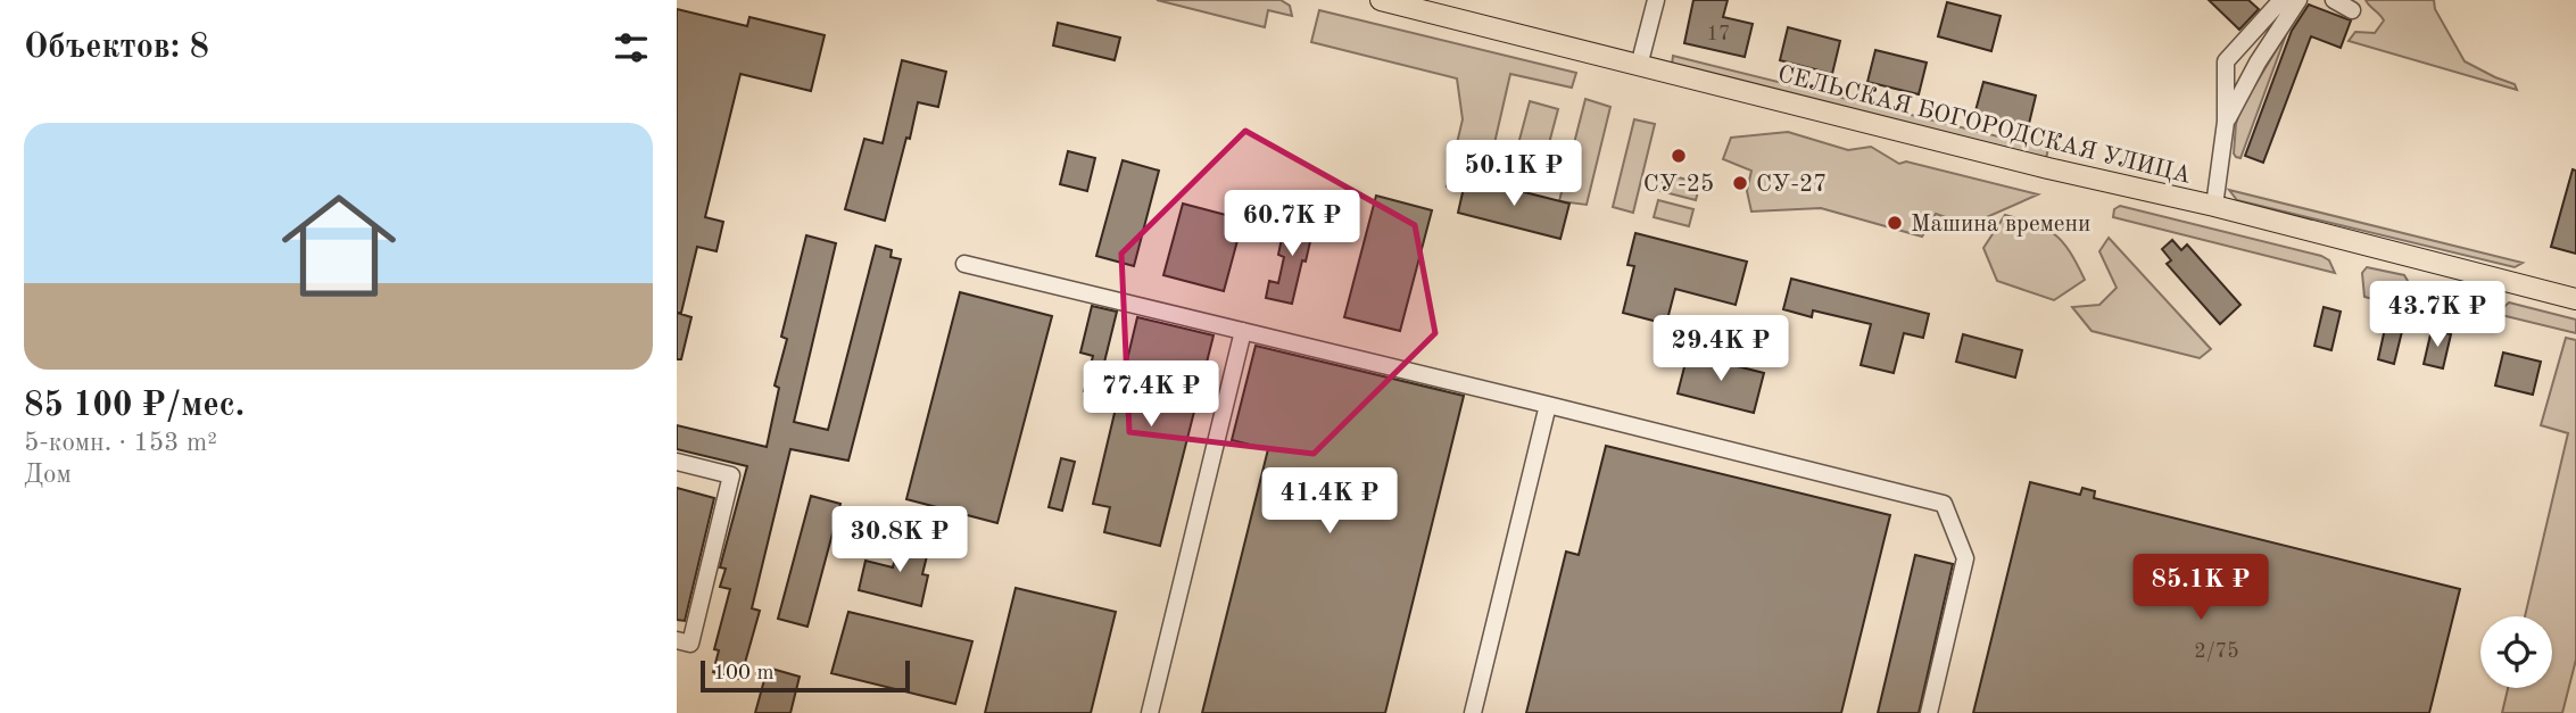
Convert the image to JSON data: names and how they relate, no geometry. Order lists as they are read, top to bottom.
{
  "streets": {
    "main road": ["СЕЛЬСКАЯ БОГОРОДСКАЯ УЛИЦА"]
  },
  "places": ["СУ-25", "СУ-27", "Машина времени"],
  "house_numbers": ["17", "2/75"],
  "scale_bar": "100 m",
  "page": {
    "heading": "Объектов: 8",
    "list": [
      {
        "name": "85 100 ₽/мес.",
        "note": "5-комн. · 153 m² · Дом"
      }
    ],
    "price": [
      "50.1K ₽",
      "60.7K ₽",
      "43.7K ₽",
      "29.4K ₽",
      "77.4K ₽",
      "41.4K ₽",
      "30.8K ₽",
      "85.1K ₽"
    ],
    "scale": "100 m"
  }
}
